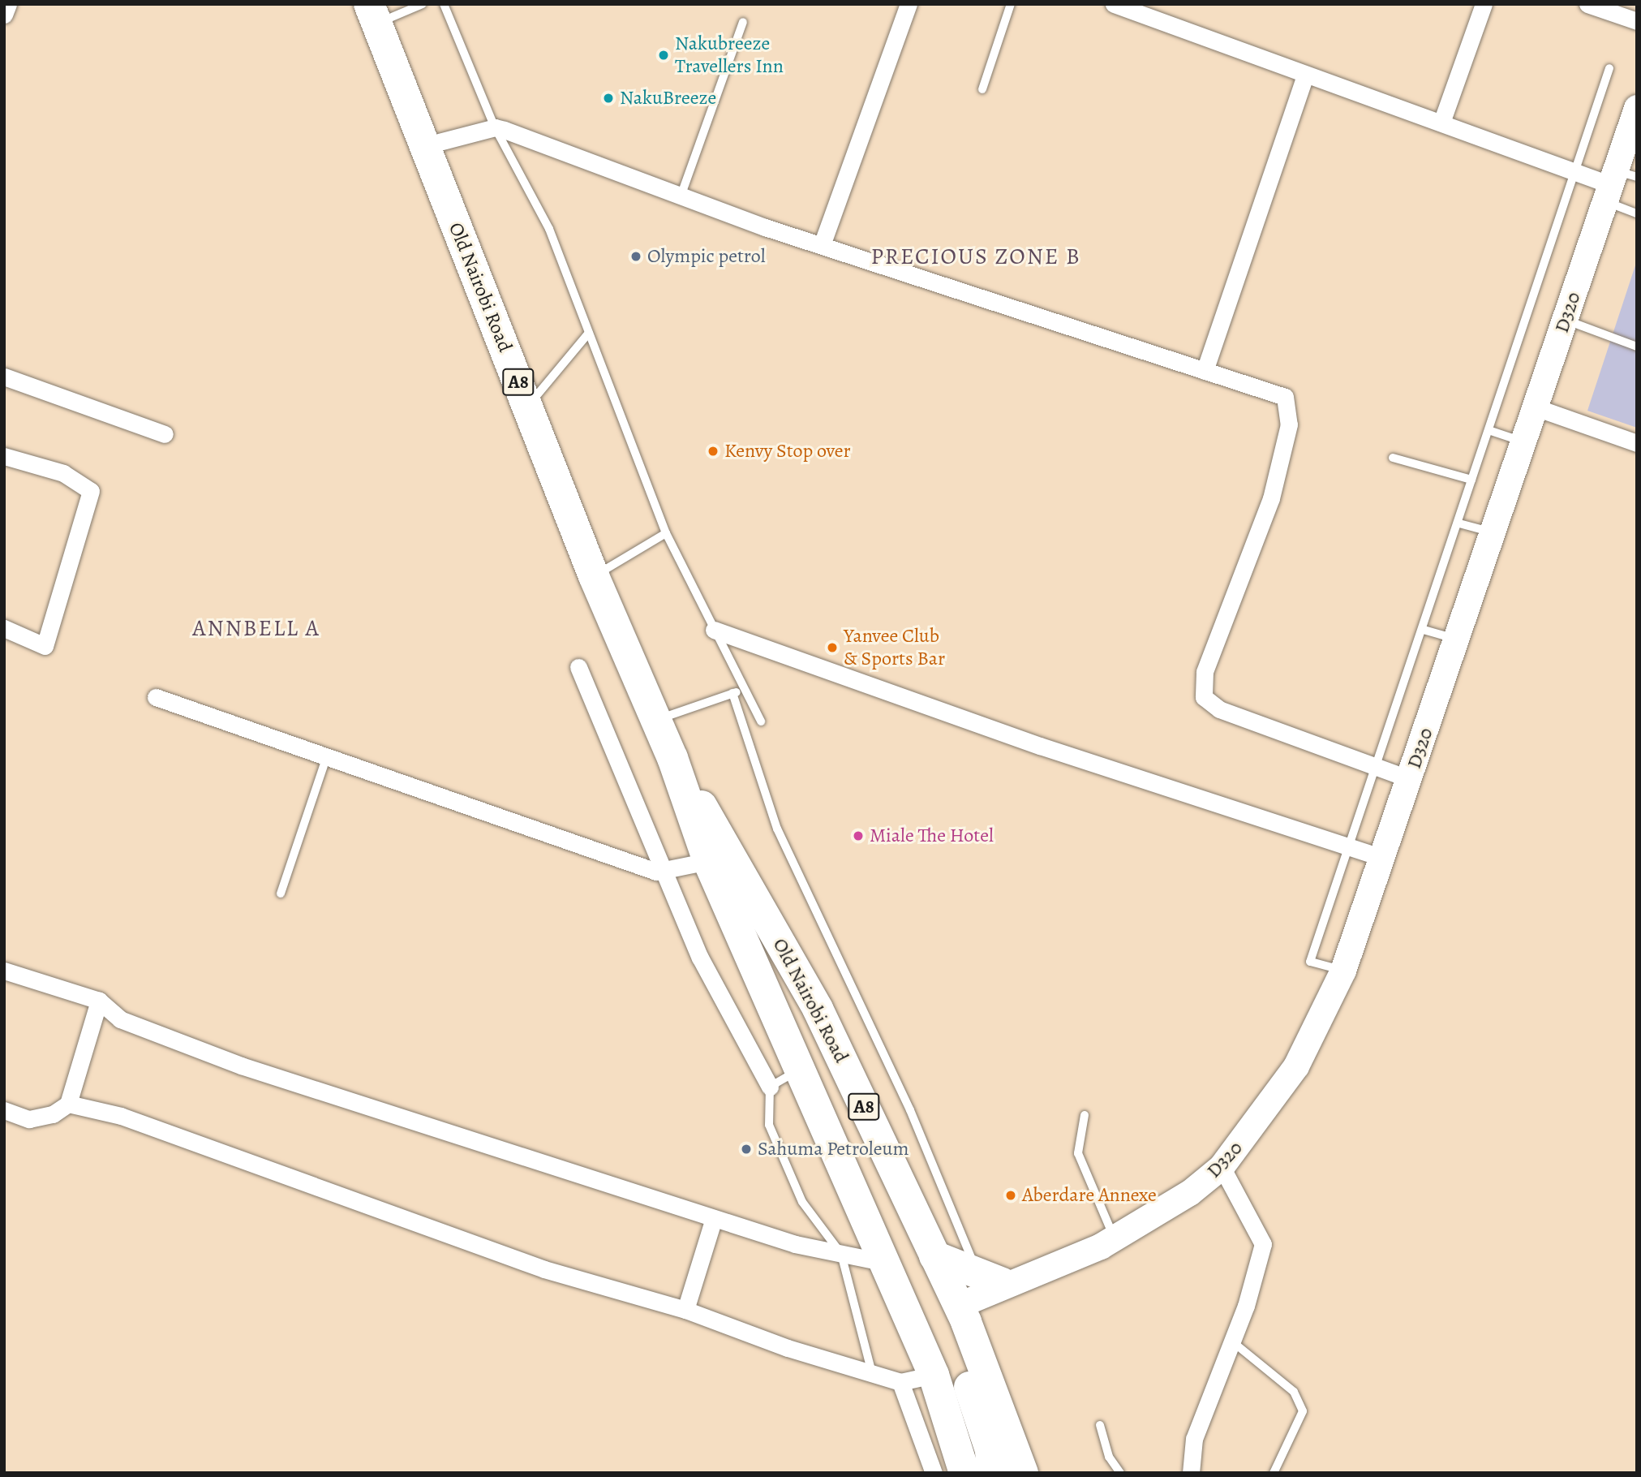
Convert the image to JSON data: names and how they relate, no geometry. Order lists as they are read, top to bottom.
{
  "streets": {
    "highway": ["Old Nairobi Road", "A8"],
    "street": ["D320"]
  },
  "crossings": [
    ["Old Nairobi Road", "D320"]
  ],
  "districts": ["PRECIOUS ZONE B", "ANNBELL A"],
  "places": [
    "Nakubreeze Travellers Inn",
    "NakuBreeze",
    "Olympic petrol",
    "Kenvy Stop over",
    "Yanvee Club & Sports Bar",
    "Miale The Hotel",
    "Sahuma Petroleum",
    "Aberdare Annexe"
  ]
}
